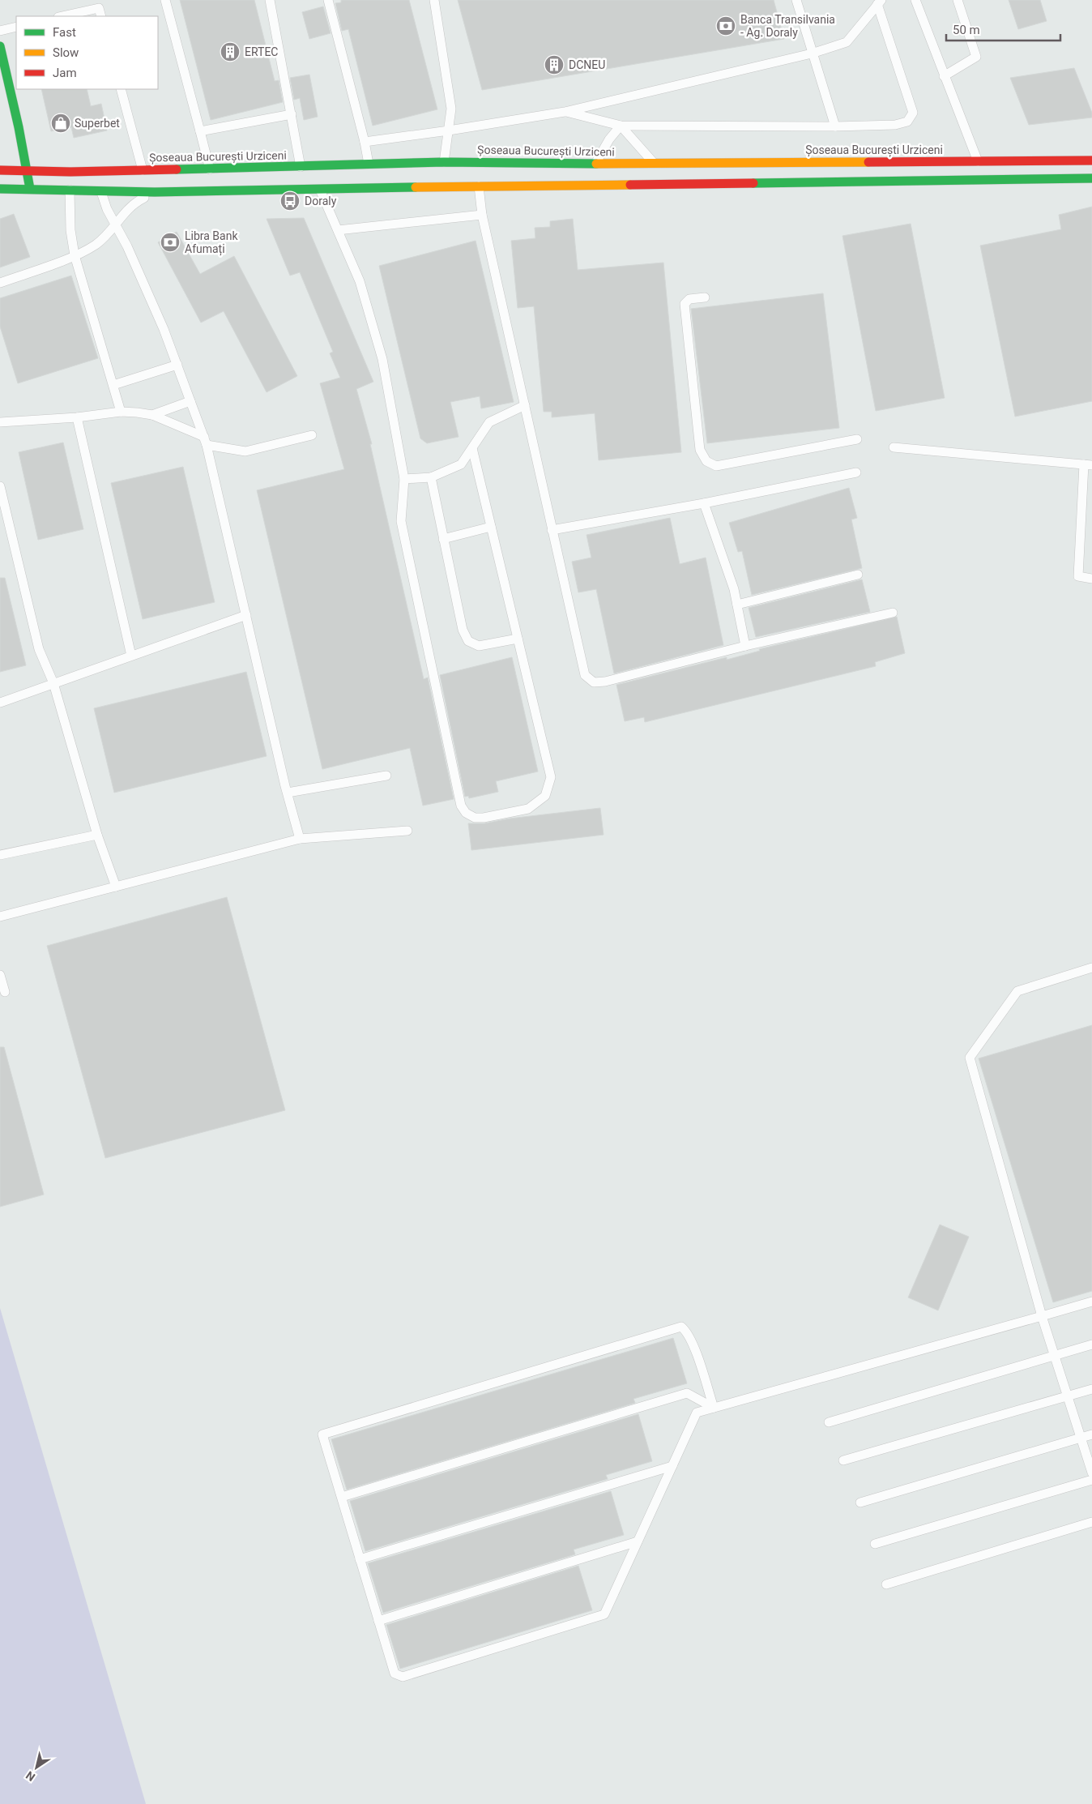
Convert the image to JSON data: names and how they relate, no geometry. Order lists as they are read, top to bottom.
{
  "streets": {
    "main road": ["Șoseaua București Urziceni"]
  },
  "places": {
    "bank": ["Banca Transilvania - Ag. Doraly", "Libra Bank Afumați"],
    "building": ["ERTEC", "DCNEU"],
    "shop": ["Superbet"],
    "bus stop": ["Doraly"]
  },
  "legend": ["Fast", "Slow", "Jam"],
  "scale_bar": "50 m",
  "north": "bottom left"
}
